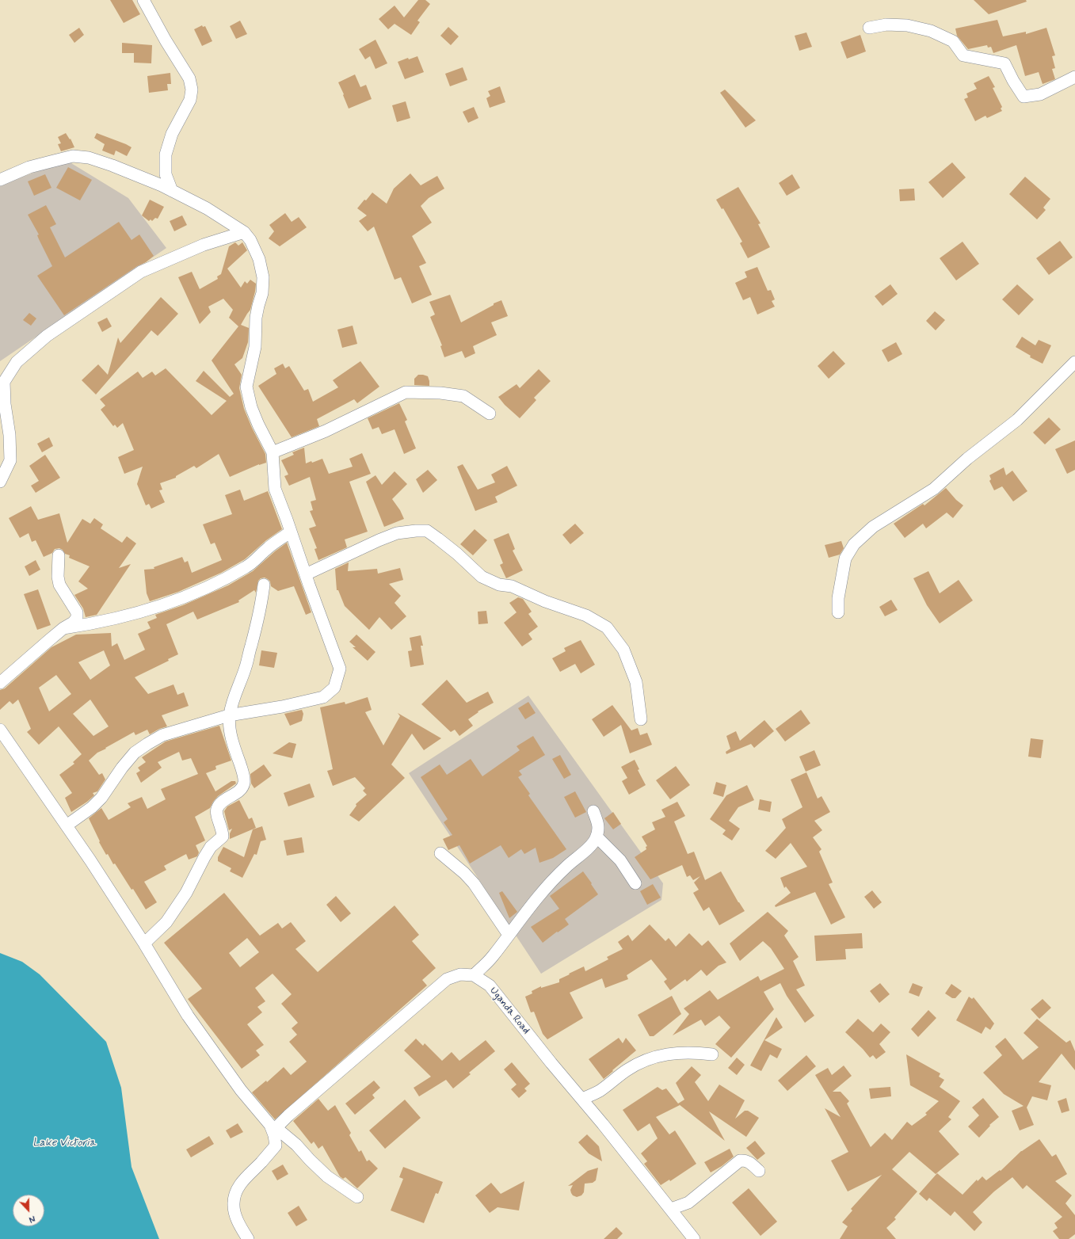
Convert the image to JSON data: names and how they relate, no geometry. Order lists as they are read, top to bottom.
{
  "streets": {
    "street": ["Uganda Road"]
  },
  "water": ["Lake Victoria"],
  "north": "bottom"
}
